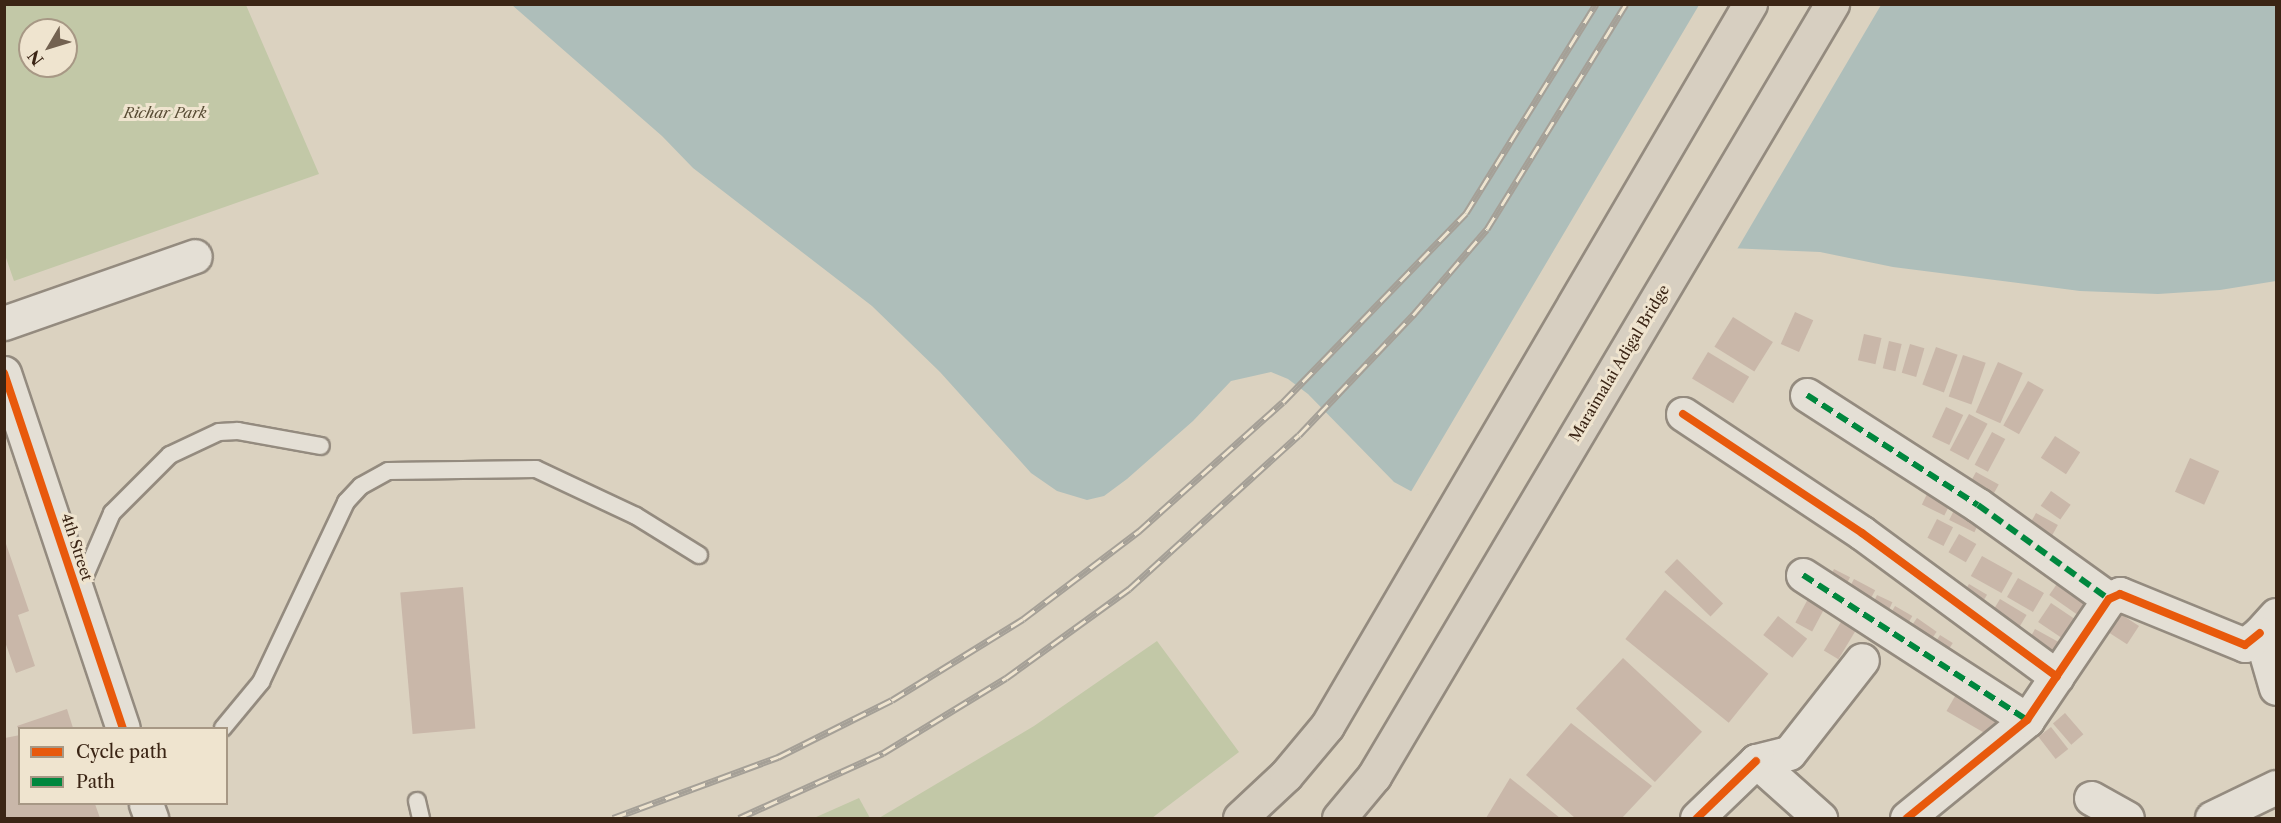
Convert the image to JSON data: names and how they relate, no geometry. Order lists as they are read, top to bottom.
{
  "streets": {
    "main road": ["Maraimalai Adigal Bridge"],
    "street": ["4th Street"]
  },
  "parks": ["Richar Park"],
  "legend": ["Cycle path", "Path"],
  "north": "bottom left"
}
